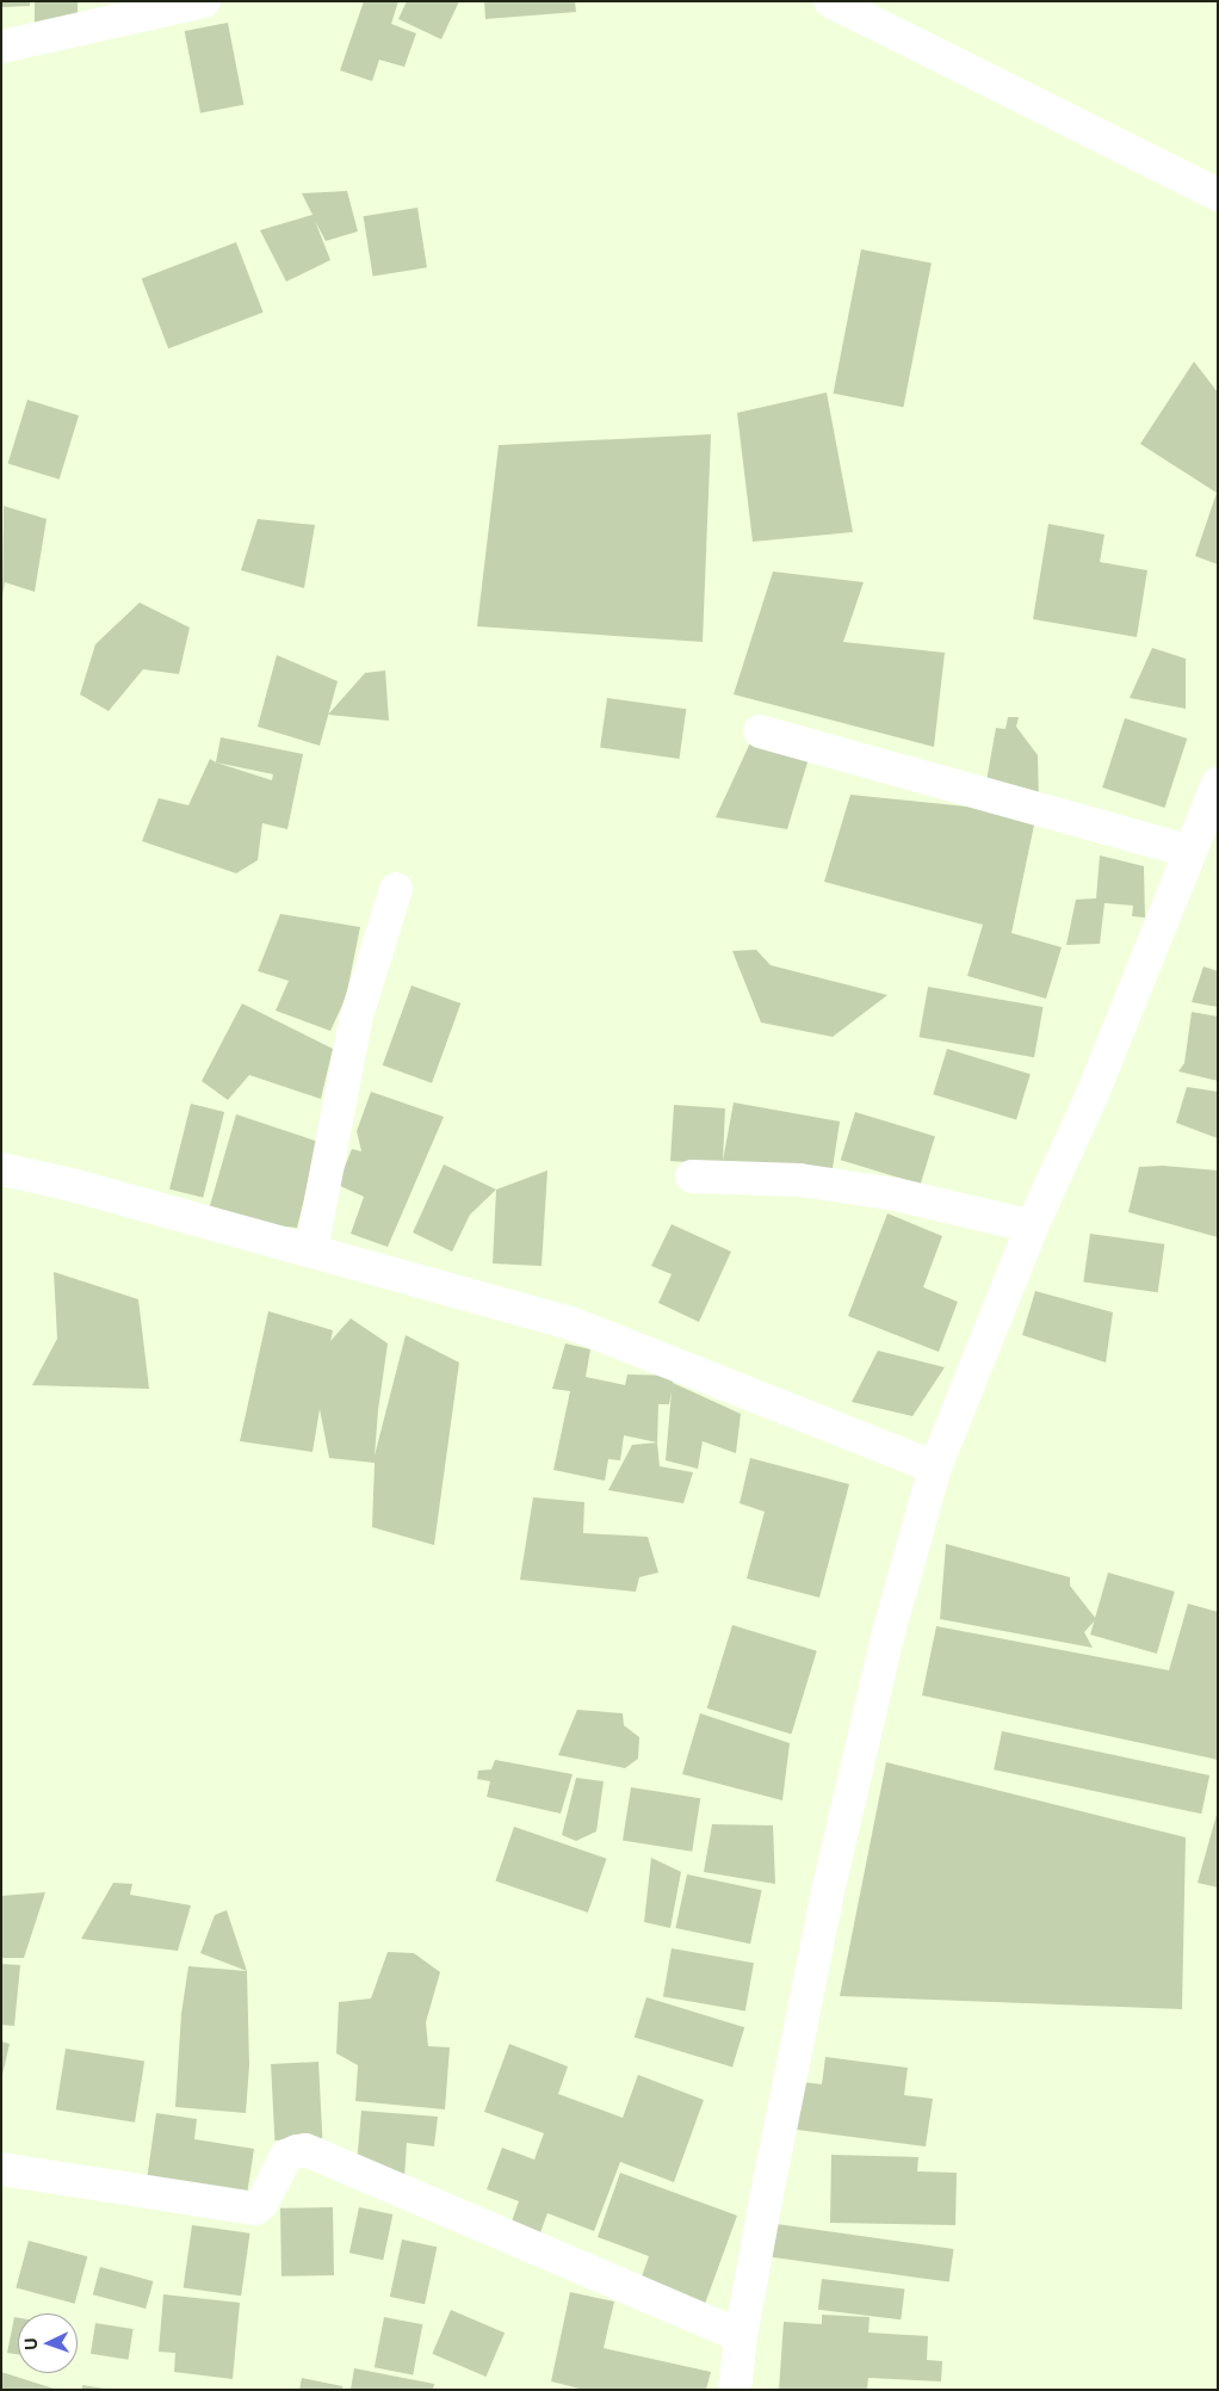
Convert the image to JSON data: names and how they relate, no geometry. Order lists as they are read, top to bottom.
{
  "north": "left"
}
